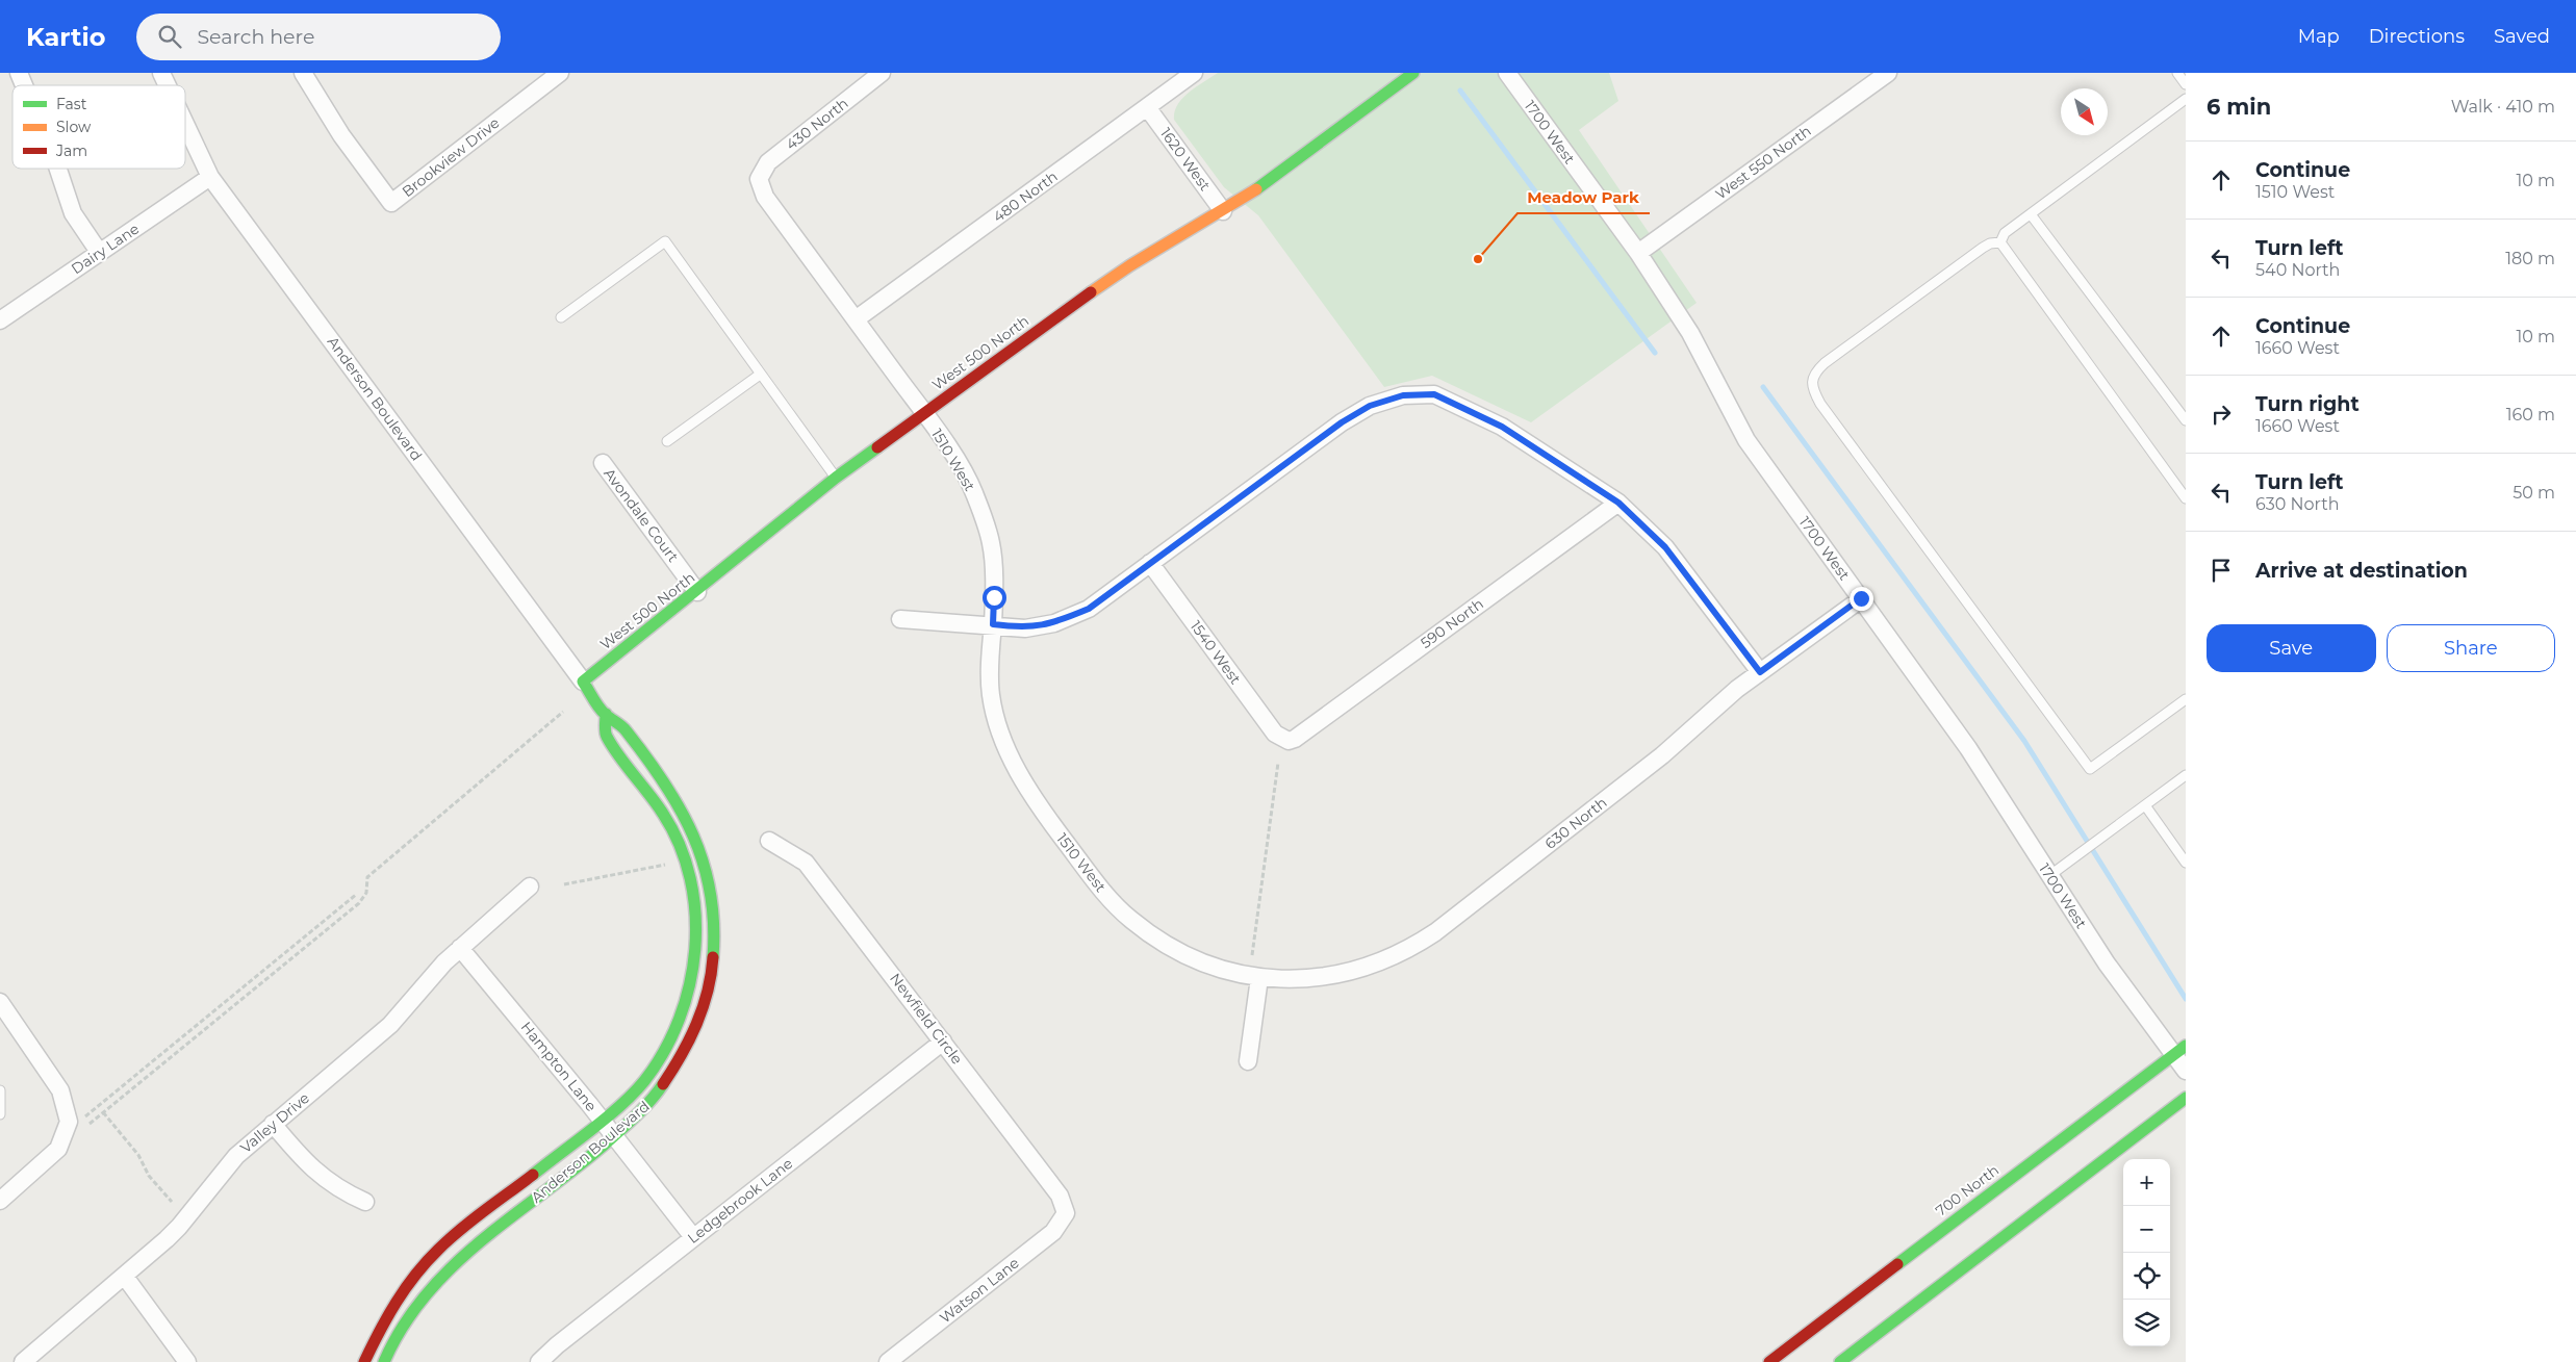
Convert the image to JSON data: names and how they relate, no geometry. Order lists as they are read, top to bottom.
{
  "streets": {
    "street": [
      "430 North",
      "1700 West",
      "Brookview Drive",
      "1620 West",
      "West 550 North",
      "480 North",
      "Dairy Lane",
      "West 500 North",
      "Anderson Boulevard",
      "1510 West",
      "Avondale Court",
      "590 North",
      "1540 West",
      "630 North",
      "Newfield Circle",
      "Hampton Lane",
      "Valley Drive",
      "700 North",
      "Ledgebrook Lane",
      "Watson Lane"
    ]
  },
  "crossings": [
    ["430 North", "1510 West"],
    ["1700 West", "West 550 North"],
    ["1700 West", "630 North"],
    ["1700 West", "700 North"],
    ["1620 West", "480 North"],
    ["1620 West", "West 500 North"],
    ["480 North", "1510 West"],
    ["Dairy Lane", "Anderson Boulevard"],
    ["West 500 North", "Anderson Boulevard"],
    ["West 500 North", "1510 West"],
    ["West 500 North", "Avondale Court"],
    ["Anderson Boulevard", "Hampton Lane"],
    ["1510 West", "630 North"],
    ["590 North", "1540 West"],
    ["Newfield Circle", "Ledgebrook Lane"],
    ["Newfield Circle", "Watson Lane"],
    ["Hampton Lane", "Valley Drive"],
    ["Hampton Lane", "Ledgebrook Lane"]
  ],
  "places": ["Meadow Park"],
  "legend": ["Fast", "Slow", "Jam"],
  "north": "bottom right",
  "page": {
    "header": "Kartio",
    "search": "Search here",
    "nav": ["Map", "Directions", "Saved"],
    "heading": ["6 min", "Walk · 410 m"],
    "list": [
      ["Continue", "1510 West", "10 m"],
      ["Turn left", "540 North", "180 m"],
      ["Continue", "1660 West", "10 m"],
      ["Turn right", "1660 West", "160 m"],
      ["Turn left", "630 North", "50 m"],
      "Arrive at destination"
    ],
    "buttons": ["Save", "Share"],
    "map_buttons": ["+", "−"]
  }
}
